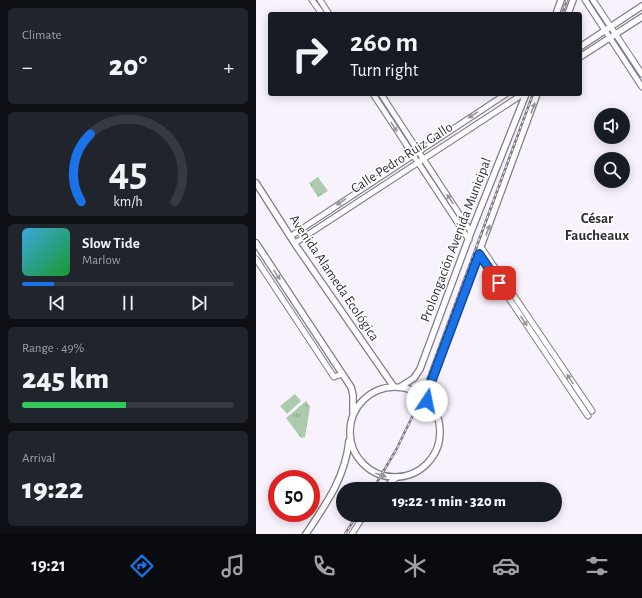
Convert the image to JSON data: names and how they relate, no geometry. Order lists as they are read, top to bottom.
{
  "streets": {
    "main road": ["Prolongación Avenida Municipal", "Avenida Alameda Ecológica"],
    "street": ["Calle Pedro Ruiz Gallo"]
  },
  "crossings": [
    ["Calle Pedro Ruiz Gallo", "Avenida Alameda Ecológica"],
    ["Prolongación Avenida Municipal", "Avenida Alameda Ecológica"]
  ],
  "districts": ["César Faucheaux"],
  "page": {
    "tile": [
      "Climate",
      ["Range · 49%", "245 km"],
      ["Arrival", "19:22"]
    ],
    "turn": ["260 m", "Turn right"],
    "heat": ["−", "20°", "+"],
    "song": ["Slow Tide", "Marlow"],
    "limit": "50",
    "trip": "19:22 · 1 min · 320 m",
    "tabs": "19:21",
    "gauge": ["45", "km/h"]
  }
}
